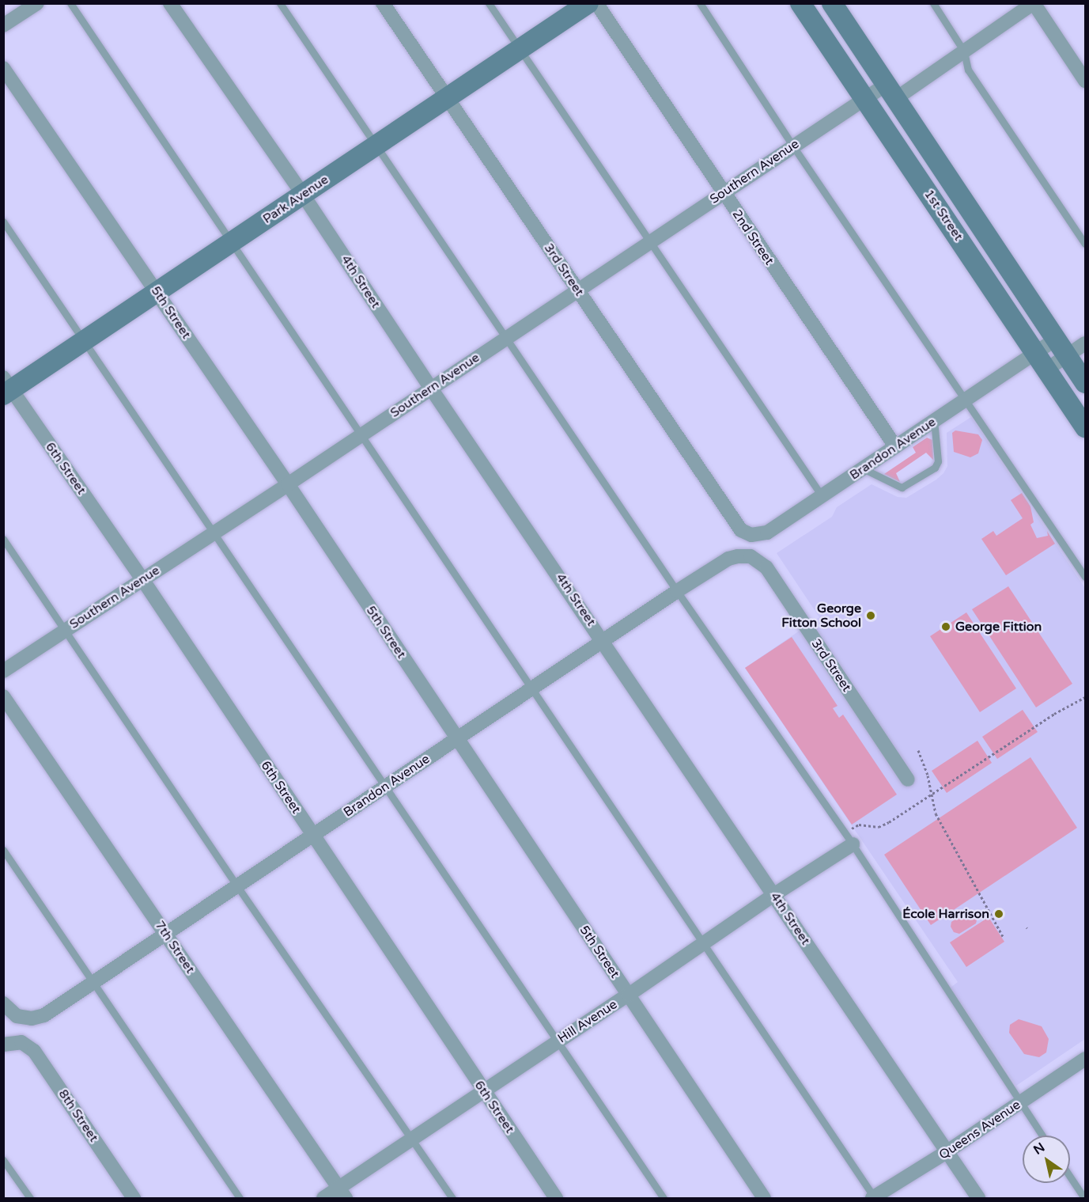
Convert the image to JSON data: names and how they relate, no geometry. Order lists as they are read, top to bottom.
{
  "streets": {
    "main road": ["Park Avenue", "1st Street"],
    "street": [
      "Southern Avenue",
      "2nd Street",
      "3rd Street",
      "4th Street",
      "5th Street",
      "Brandon Avenue",
      "6th Street",
      "7th Street",
      "Hill Avenue",
      "8th Street",
      "Queens Avenue"
    ]
  },
  "crossings": [
    ["Southern Avenue", "1st Street"],
    ["Southern Avenue", "2nd Street"],
    ["Southern Avenue", "3rd Street"],
    ["Southern Avenue", "4th Street"],
    ["Southern Avenue", "5th Street"],
    ["Southern Avenue", "6th Street"],
    ["Park Avenue", "3rd Street"],
    ["Park Avenue", "4th Street"],
    ["Park Avenue", "5th Street"],
    ["Park Avenue", "6th Street"],
    ["1st Street", "Brandon Avenue"],
    ["2nd Street", "Brandon Avenue"],
    ["3rd Street", "Brandon Avenue"],
    ["4th Street", "Brandon Avenue"],
    ["4th Street", "Hill Avenue"],
    ["4th Street", "Queens Avenue"],
    ["5th Street", "Brandon Avenue"],
    ["5th Street", "Hill Avenue"],
    ["Brandon Avenue", "6th Street"],
    ["Brandon Avenue", "7th Street"],
    ["6th Street", "Hill Avenue"],
    ["7th Street", "Hill Avenue"]
  ],
  "places": ["George Fitton School", "George Fittion", "École Harrison"],
  "north": "top left"
}
